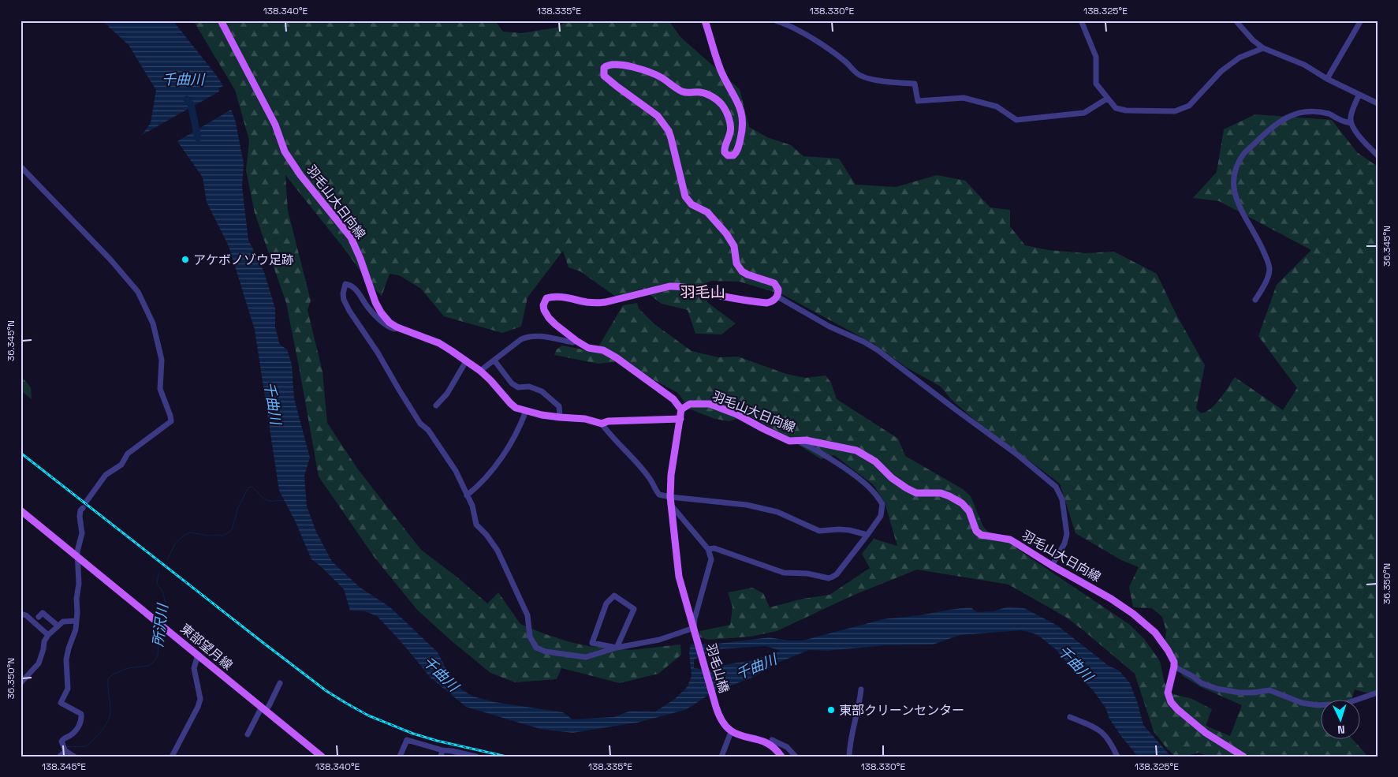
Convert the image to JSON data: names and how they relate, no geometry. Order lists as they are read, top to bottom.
{
  "streets": {
    "main road": ["羽毛山大日向線", "東部望月線", "羽毛山橋"]
  },
  "crossings": [
    ["羽毛山大日向線", "羽毛山橋"]
  ],
  "districts": ["羽毛山"],
  "water": ["千曲川", "所沢川"],
  "places": ["アケボノゾウ足跡", "東部クリーンセンター"],
  "north": "bottom",
  "coordinates": [
    "138.340°E",
    "138.335°E",
    "138.330°E",
    "138.325°E",
    "36.345°N",
    "36.350°N",
    "138.345°E"
  ]
}
